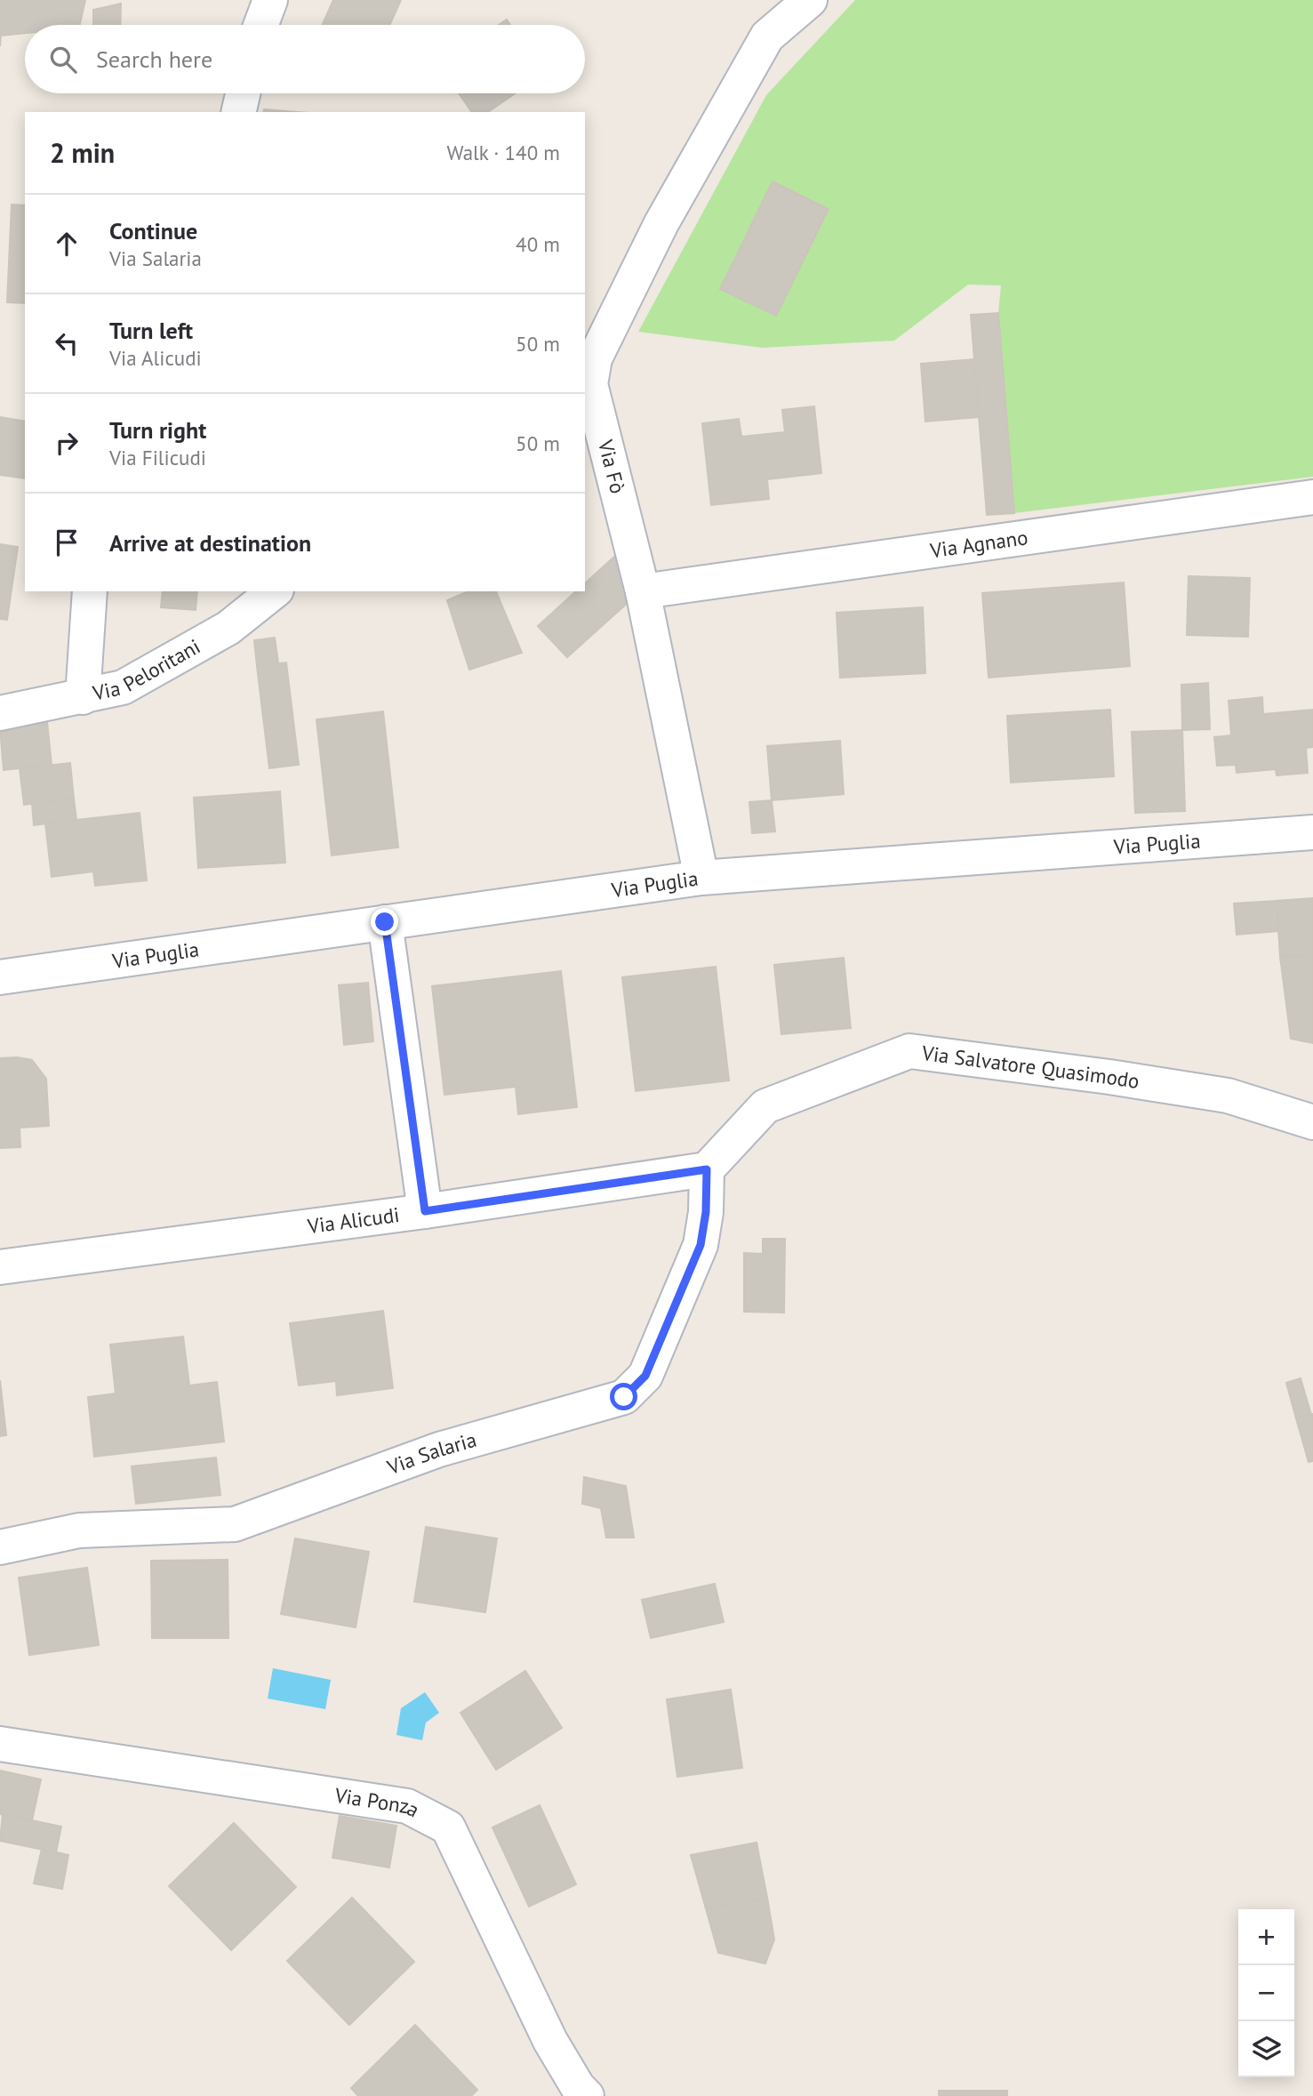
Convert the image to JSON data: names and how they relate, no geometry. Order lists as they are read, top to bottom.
{
  "streets": {
    "street": [
      "Via Fò",
      "Via Agnano",
      "Via Peloritani",
      "Via Puglia",
      "Via Salvatore Quasimodo",
      "Via Alicudi",
      "Via Salaria",
      "Via Ponza"
    ]
  },
  "crossings": [
    ["Via Fò", "Via Agnano"],
    ["Via Fò", "Via Puglia"],
    ["Via Salvatore Quasimodo", "Via Alicudi"],
    ["Via Salvatore Quasimodo", "Via Salaria"],
    ["Via Alicudi", "Via Salaria"]
  ],
  "page": {
    "search": "Search here",
    "heading": ["2 min", "Walk · 140 m"],
    "list": [
      ["Continue", "Via Salaria", "40 m"],
      ["Turn left", "Via Alicudi", "50 m"],
      ["Turn right", "Via Filicudi", "50 m"],
      "Arrive at destination"
    ],
    "map_buttons": ["+", "−"]
  }
}
